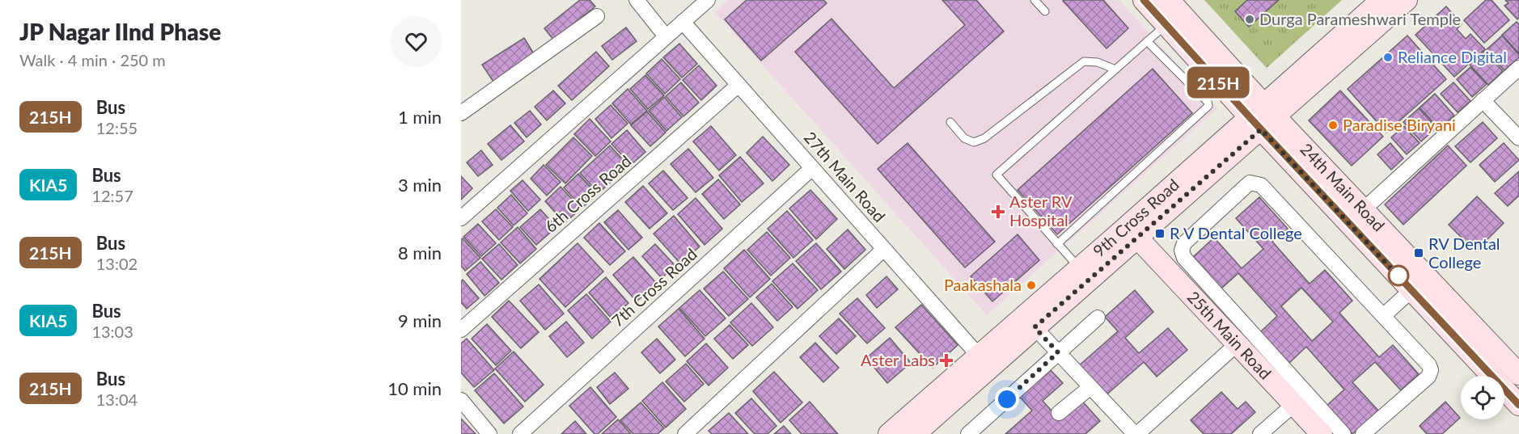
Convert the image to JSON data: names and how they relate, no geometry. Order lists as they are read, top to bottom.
{
  "streets": {
    "main road": ["24th Main Road", "9th Cross Road", "25th Main Road"],
    "street": ["27th Main Road", "6th Cross Road", "7th Cross Road"]
  },
  "crossings": [
    ["27th Main Road", "6th Cross Road"],
    ["27th Main Road", "9th Cross Road"],
    ["27th Main Road", "7th Cross Road"],
    ["24th Main Road", "9th Cross Road"],
    ["9th Cross Road", "25th Main Road"]
  ],
  "places": {
    "other": [
      "Durga Parameshwari Temple",
      "Reliance Digital",
      "Paradise Biryani",
      "Paakashala"
    ],
    "health": ["Aster RV Hospital", "Aster Labs"],
    "transit": ["R V Dental College", "RV Dental College"]
  },
  "lines": ["bus line 215H"],
  "page": {
    "heading": ["JP Nagar IInd Phase", "Walk · 4 min · 250 m"],
    "on_map": "215H",
    "list": [
      {
        "mark": "215H",
        "name": "Bus",
        "note": "12:55",
        "value": "1 min"
      },
      {
        "mark": "KIA5",
        "name": "Bus",
        "note": "12:57",
        "value": "3 min"
      },
      {
        "mark": "215H",
        "name": "Bus",
        "note": "13:02",
        "value": "8 min"
      },
      {
        "mark": "KIA5",
        "name": "Bus",
        "note": "13:03",
        "value": "9 min"
      },
      {
        "mark": "215H",
        "name": "Bus",
        "note": "13:04",
        "value": "10 min"
      }
    ]
  }
}
